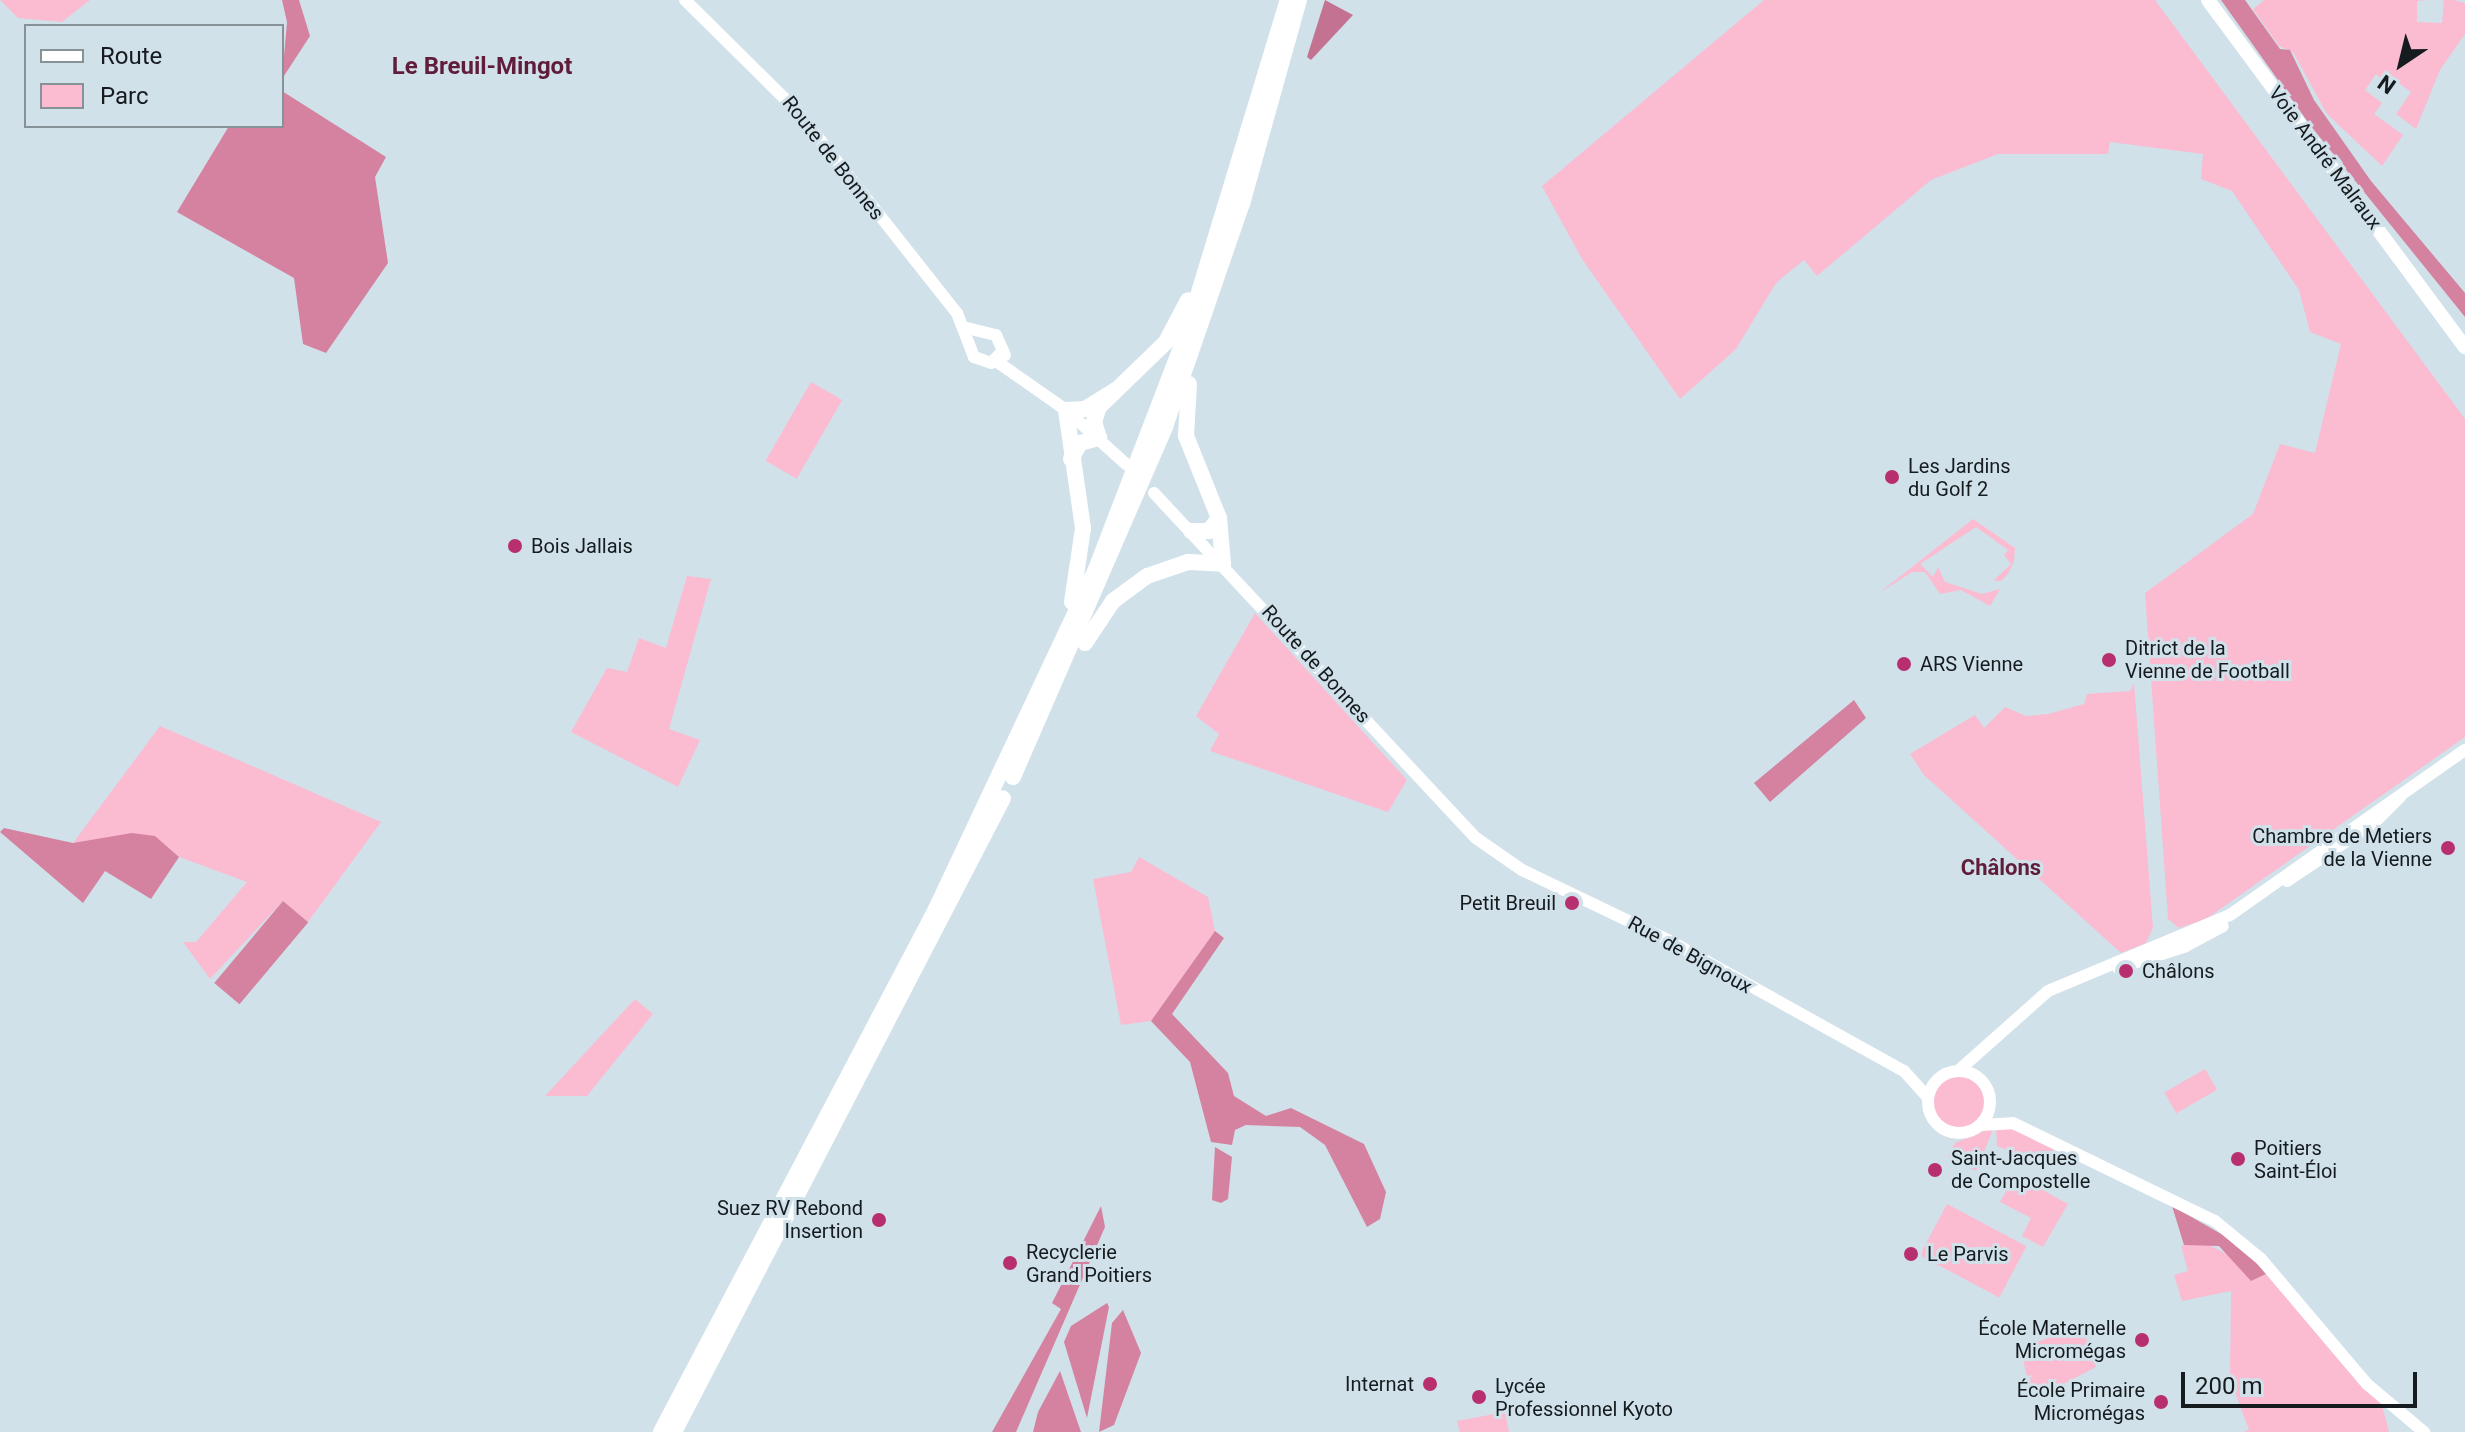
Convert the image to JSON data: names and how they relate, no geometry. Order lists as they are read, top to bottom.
{
  "streets": {
    "main road": ["Voie André Malraux"],
    "street": ["Route de Bonnes", "Rue de Bignoux"]
  },
  "crossings": [
    ["Route de Bonnes", "Rue de Bignoux"]
  ],
  "districts": ["Le Breuil-Mingot", "Châlons"],
  "places": [
    "Les Jardins du Golf 2",
    "Bois Jallais",
    "Ditrict de la Vienne de Football",
    "ARS Vienne",
    "Chambre de Metiers de la Vienne",
    "Petit Breuil",
    "Châlons",
    "Poitiers Saint-Éloi",
    "Saint-Jacques de Compostelle",
    "Suez RV Rebond Insertion",
    "Le Parvis",
    "Recyclerie Grand Poitiers",
    "École Maternelle Micromégas",
    "Internat",
    "Lycée Professionnel Kyoto",
    "École Primaire Micromégas"
  ],
  "legend": ["Route", "Parc"],
  "scale_bar": "200 m",
  "north": "bottom left"
}
